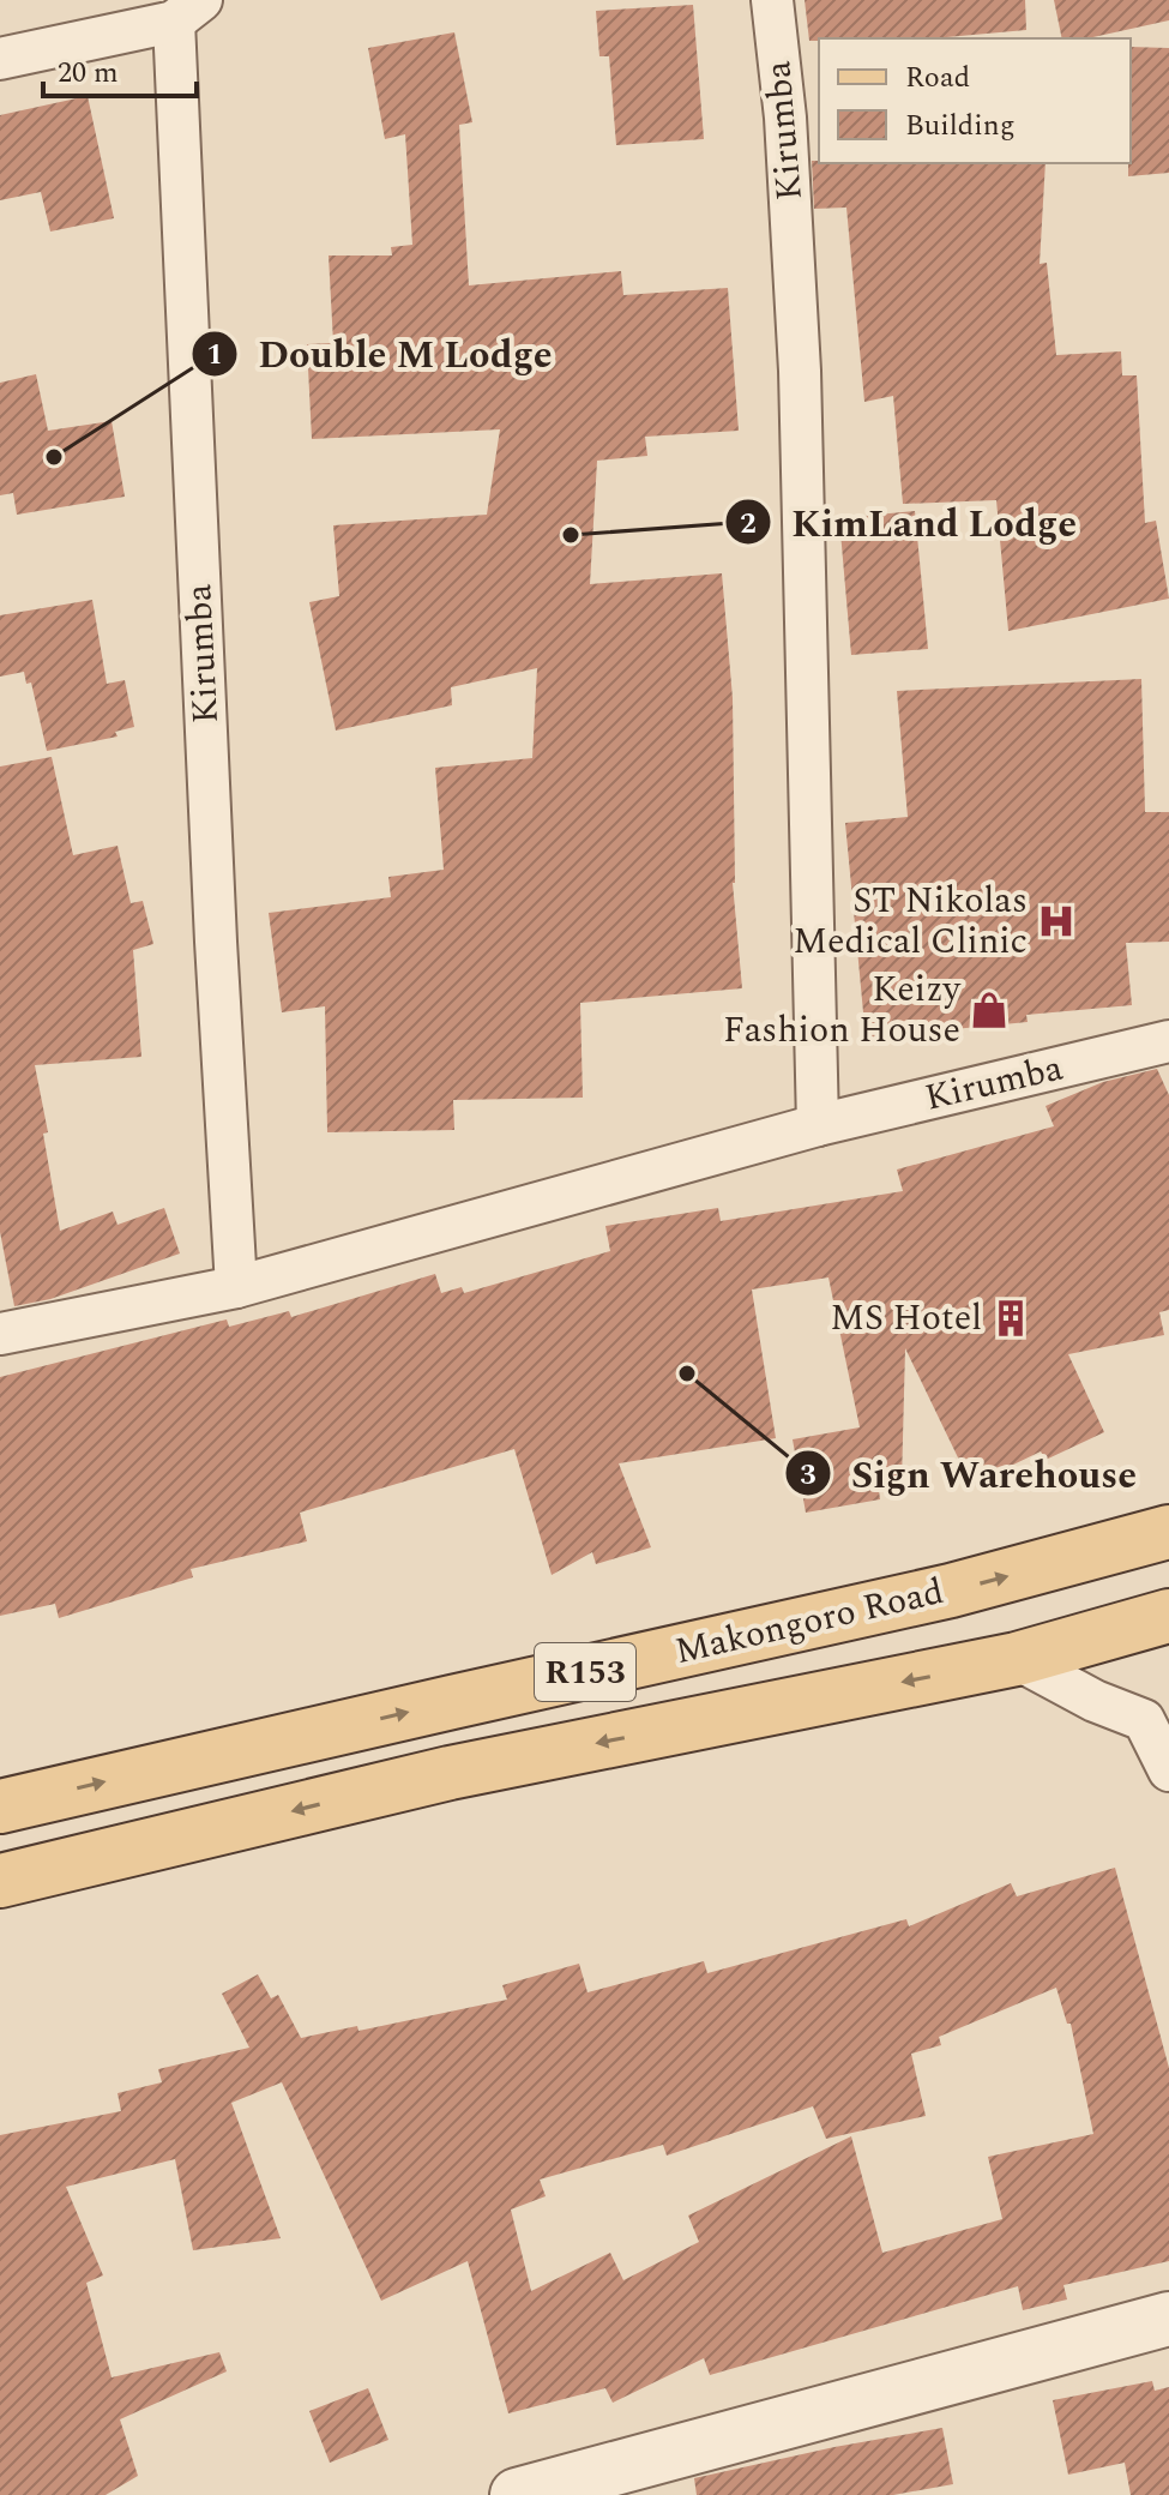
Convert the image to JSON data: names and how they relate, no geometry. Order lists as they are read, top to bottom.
{
  "streets": {
    "main road": ["Makongoro Road", "R153"],
    "street": ["Kirumba"]
  },
  "places": {
    "other": ["Double M Lodge", "KimLand Lodge", "Sign Warehouse"],
    "hospital": ["ST Nikolas Medical Clinic"],
    "shop": ["Keizy Fashion House"],
    "building": ["MS Hotel"]
  },
  "legend": ["Road", "Building"],
  "scale_bar": "20 m"
}
